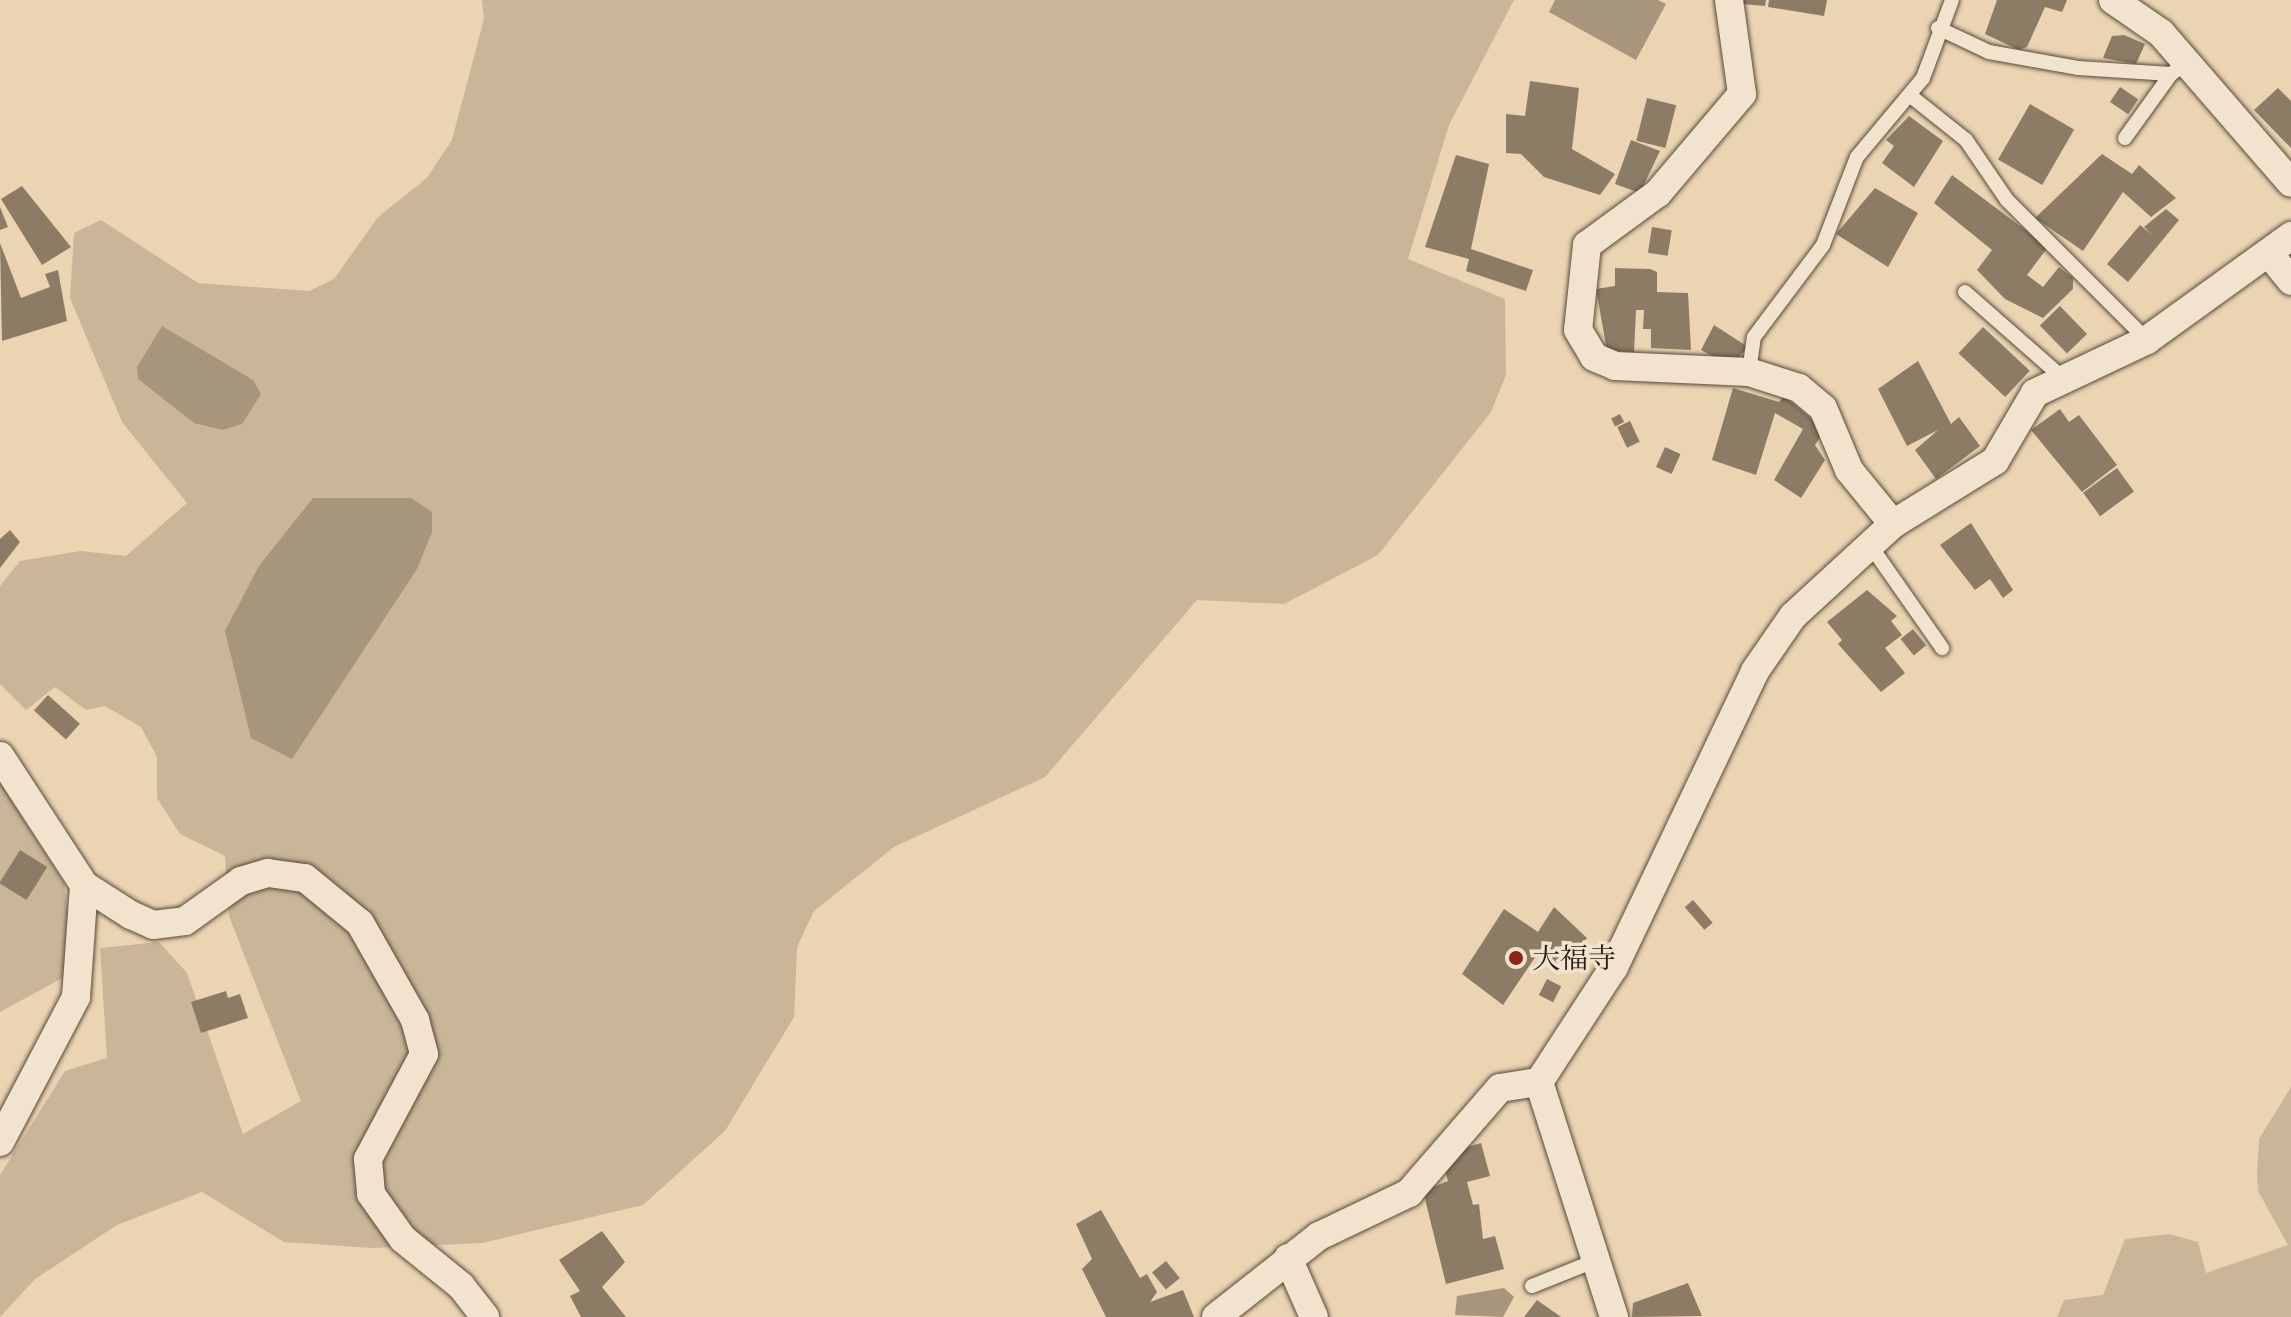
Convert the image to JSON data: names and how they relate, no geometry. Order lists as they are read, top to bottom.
{
  "places": ["大福寺"]
}
